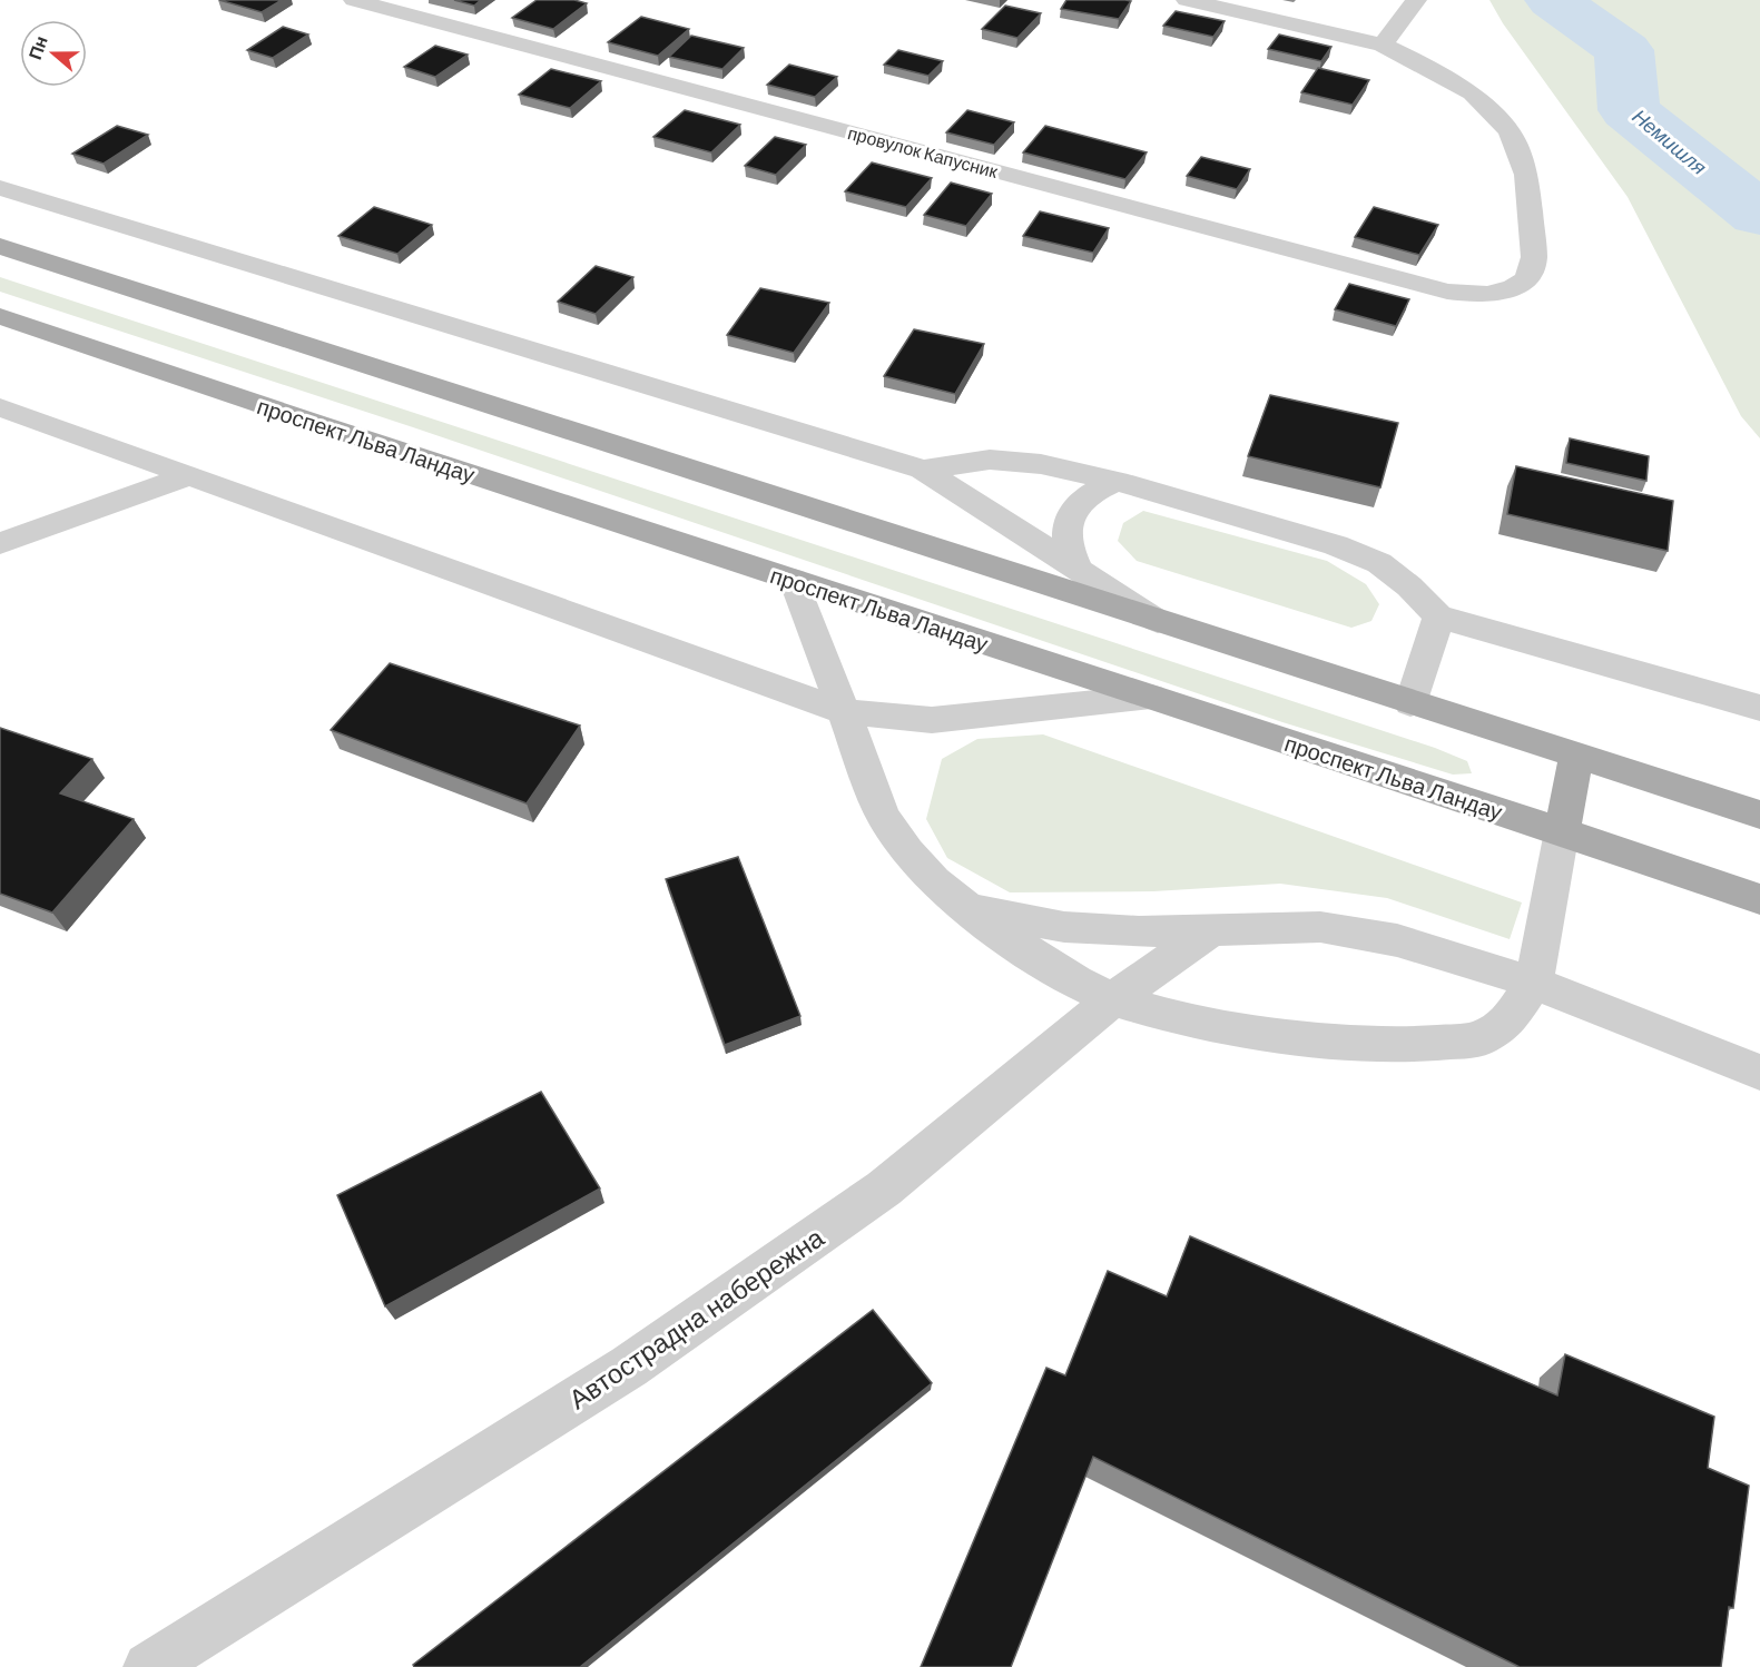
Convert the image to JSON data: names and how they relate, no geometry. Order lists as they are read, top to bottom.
{
  "streets": {
    "main road": ["проспект Льва Ландау"],
    "street": ["провулок Капусник", "Автострадна набережна"]
  },
  "water": ["Немишля"],
  "north": "left"
}
